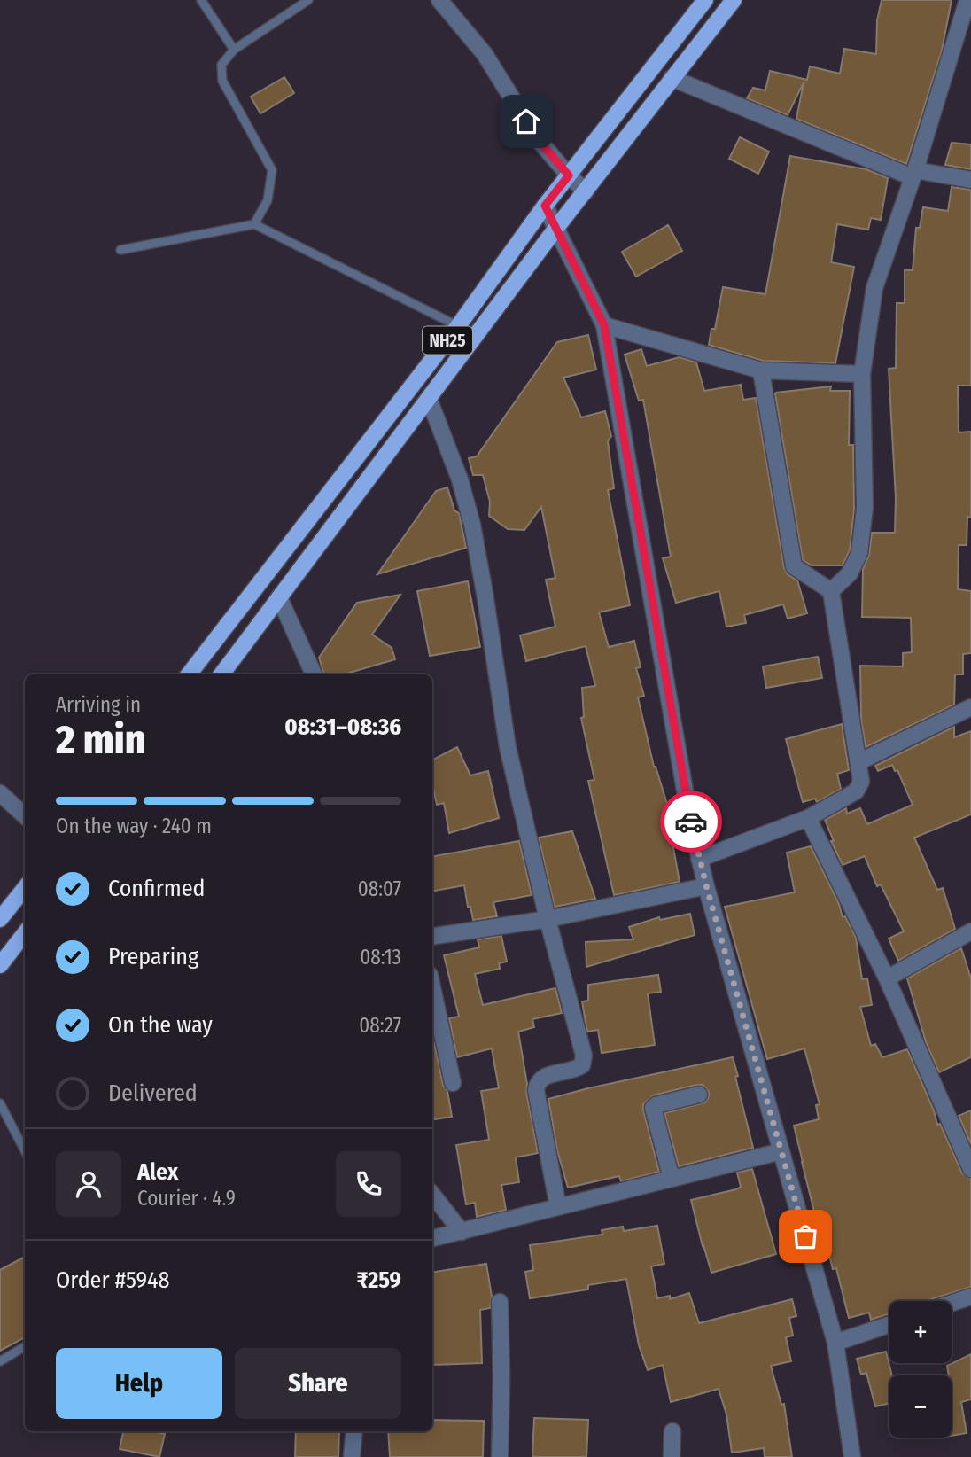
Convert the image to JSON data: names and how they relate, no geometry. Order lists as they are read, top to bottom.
{
  "streets": {
    "main road": ["NH25"]
  },
  "page": {
    "heading": ["2 min", "Arriving in", "08:31–08:36"],
    "panel": [
      "Alex",
      "Courier · 4.9",
      "Order #5948",
      "₹259"
    ],
    "bar": "On the way · 240 m",
    "list": [
      ["Confirmed", "08:07"],
      ["Preparing", "08:13"],
      ["On the way", "08:27"],
      "Delivered"
    ],
    "map_buttons": ["+", "−"],
    "buttons": ["Help", "Share"]
  }
}
